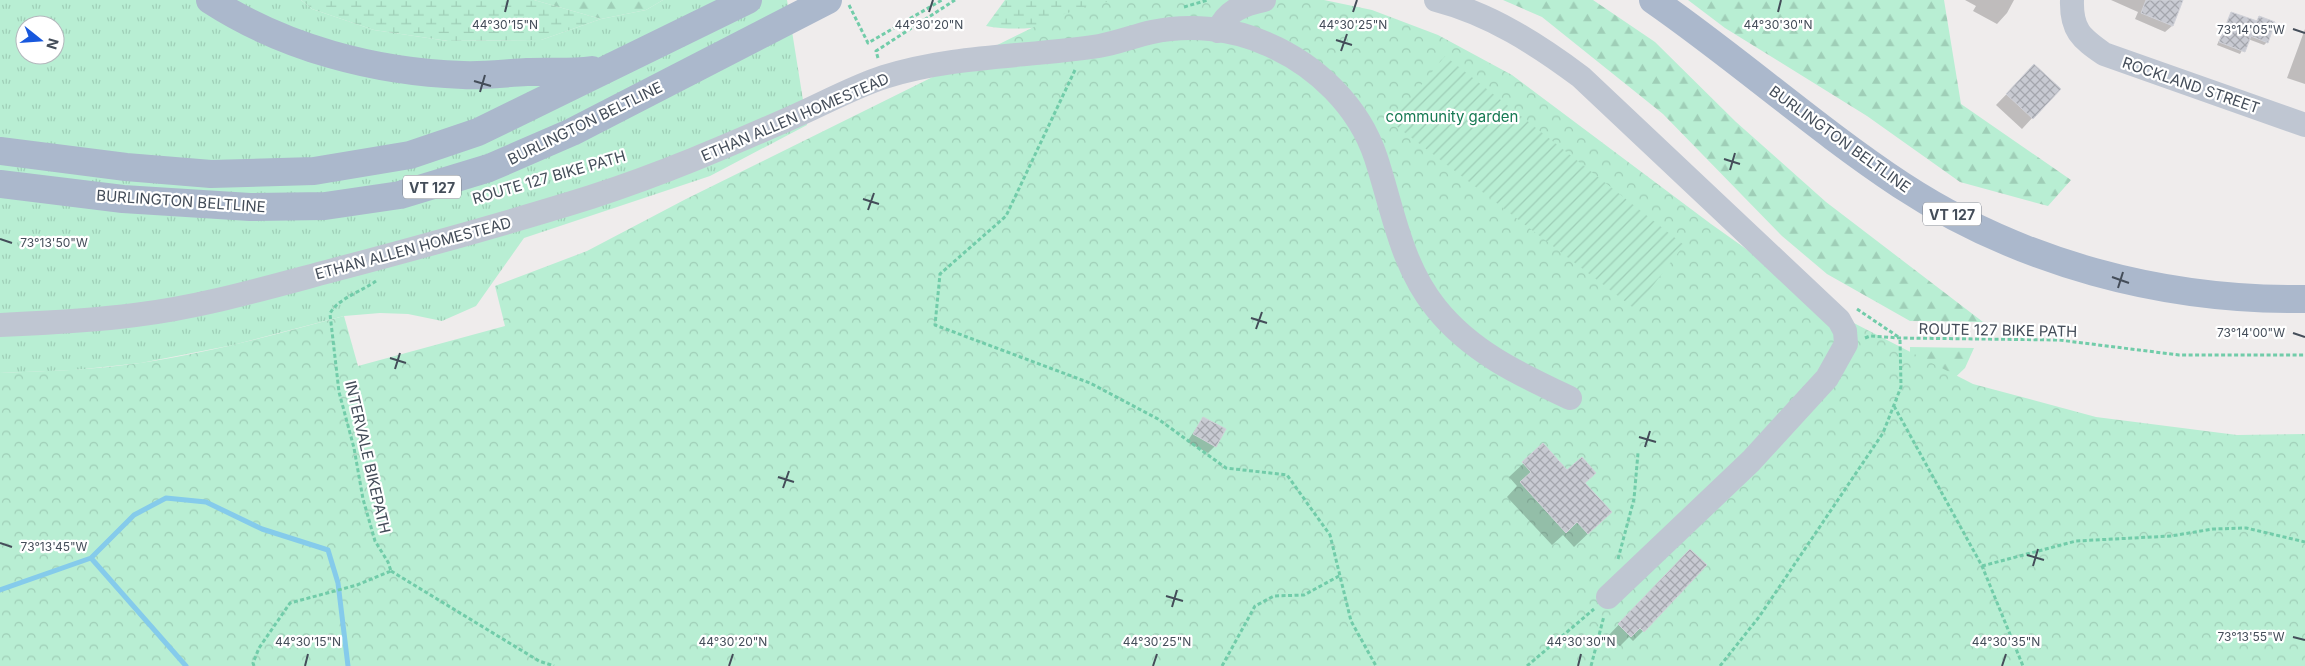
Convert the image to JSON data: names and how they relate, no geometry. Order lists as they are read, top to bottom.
{
  "streets": {
    "main road": ["BURLINGTON BELTLINE", "VT 127"],
    "street": ["ROCKLAND STREET", "ETHAN ALLEN HOMESTEAD"],
    "path": ["ROUTE 127 BIKE PATH", "INTERVALE BIKEPATH"]
  },
  "crossings": [
    ["ETHAN ALLEN HOMESTEAD", "INTERVALE BIKEPATH"]
  ],
  "parks": ["community garden"],
  "north": "right",
  "coordinates": [
    "44°30'15\"N",
    "44°30'20\"N",
    "44°30'25\"N",
    "44°30'30\"N",
    "73°14'05\"W",
    "73°13'50\"W",
    "73°14'00\"W",
    "73°13'45\"W",
    "73°13'55\"W",
    "44°30'35\"N"
  ]
}
